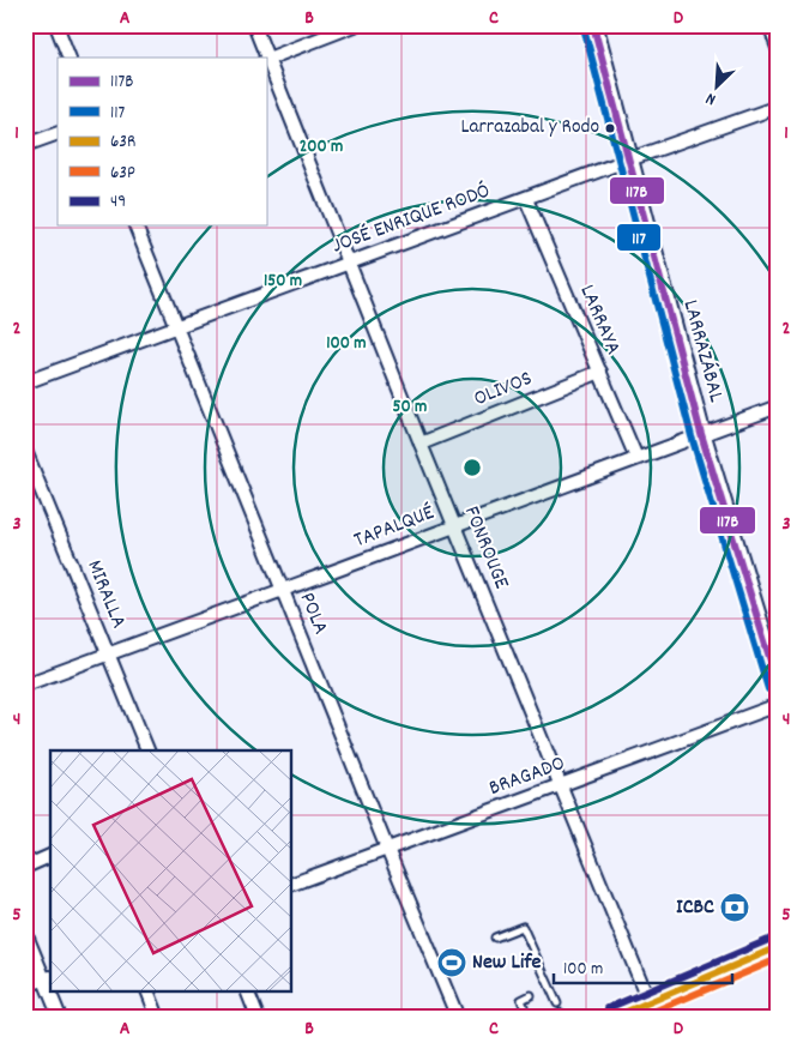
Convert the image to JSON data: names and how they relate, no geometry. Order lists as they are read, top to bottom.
{
  "streets": {
    "street": [
      "JOSÉ ENRIQUE RODÓ",
      "LARRAYA",
      "LARRAZÁBAL",
      "OLIVOS",
      "TAPALQUÉ",
      "FONROUGE",
      "MIRALLA",
      "POLA",
      "BRAGADO"
    ]
  },
  "crossings": [
    ["JOSÉ ENRIQUE RODÓ", "LARRAYA"],
    ["JOSÉ ENRIQUE RODÓ", "LARRAZÁBAL"],
    ["JOSÉ ENRIQUE RODÓ", "FONROUGE"],
    ["JOSÉ ENRIQUE RODÓ", "POLA"],
    ["LARRAYA", "OLIVOS"],
    ["LARRAYA", "TAPALQUÉ"],
    ["LARRAZÁBAL", "TAPALQUÉ"],
    ["OLIVOS", "FONROUGE"],
    ["TAPALQUÉ", "FONROUGE"],
    ["TAPALQUÉ", "MIRALLA"],
    ["TAPALQUÉ", "POLA"],
    ["FONROUGE", "BRAGADO"],
    ["POLA", "BRAGADO"]
  ],
  "places": {
    "other": ["Larrazabal y Rodo"],
    "bank": ["ICBC"],
    "sports": ["New Life"]
  },
  "lines": [
    "transit line 117B",
    "transit line 117",
    "transit line 49",
    "transit line 63R",
    "transit line 63P"
  ],
  "legend": [
    "117B",
    "117",
    "63R",
    "63P",
    "49"
  ],
  "scale_bar": "100 m",
  "north": "bottom left",
  "grid": {
    "columns": [
      "A",
      "B",
      "C",
      "D"
    ],
    "rows": [
      "1",
      "2",
      "3",
      "4",
      "5"
    ]
  },
  "rings": [
    "200 m",
    "150 m",
    "100 m",
    "50 m"
  ]
}
